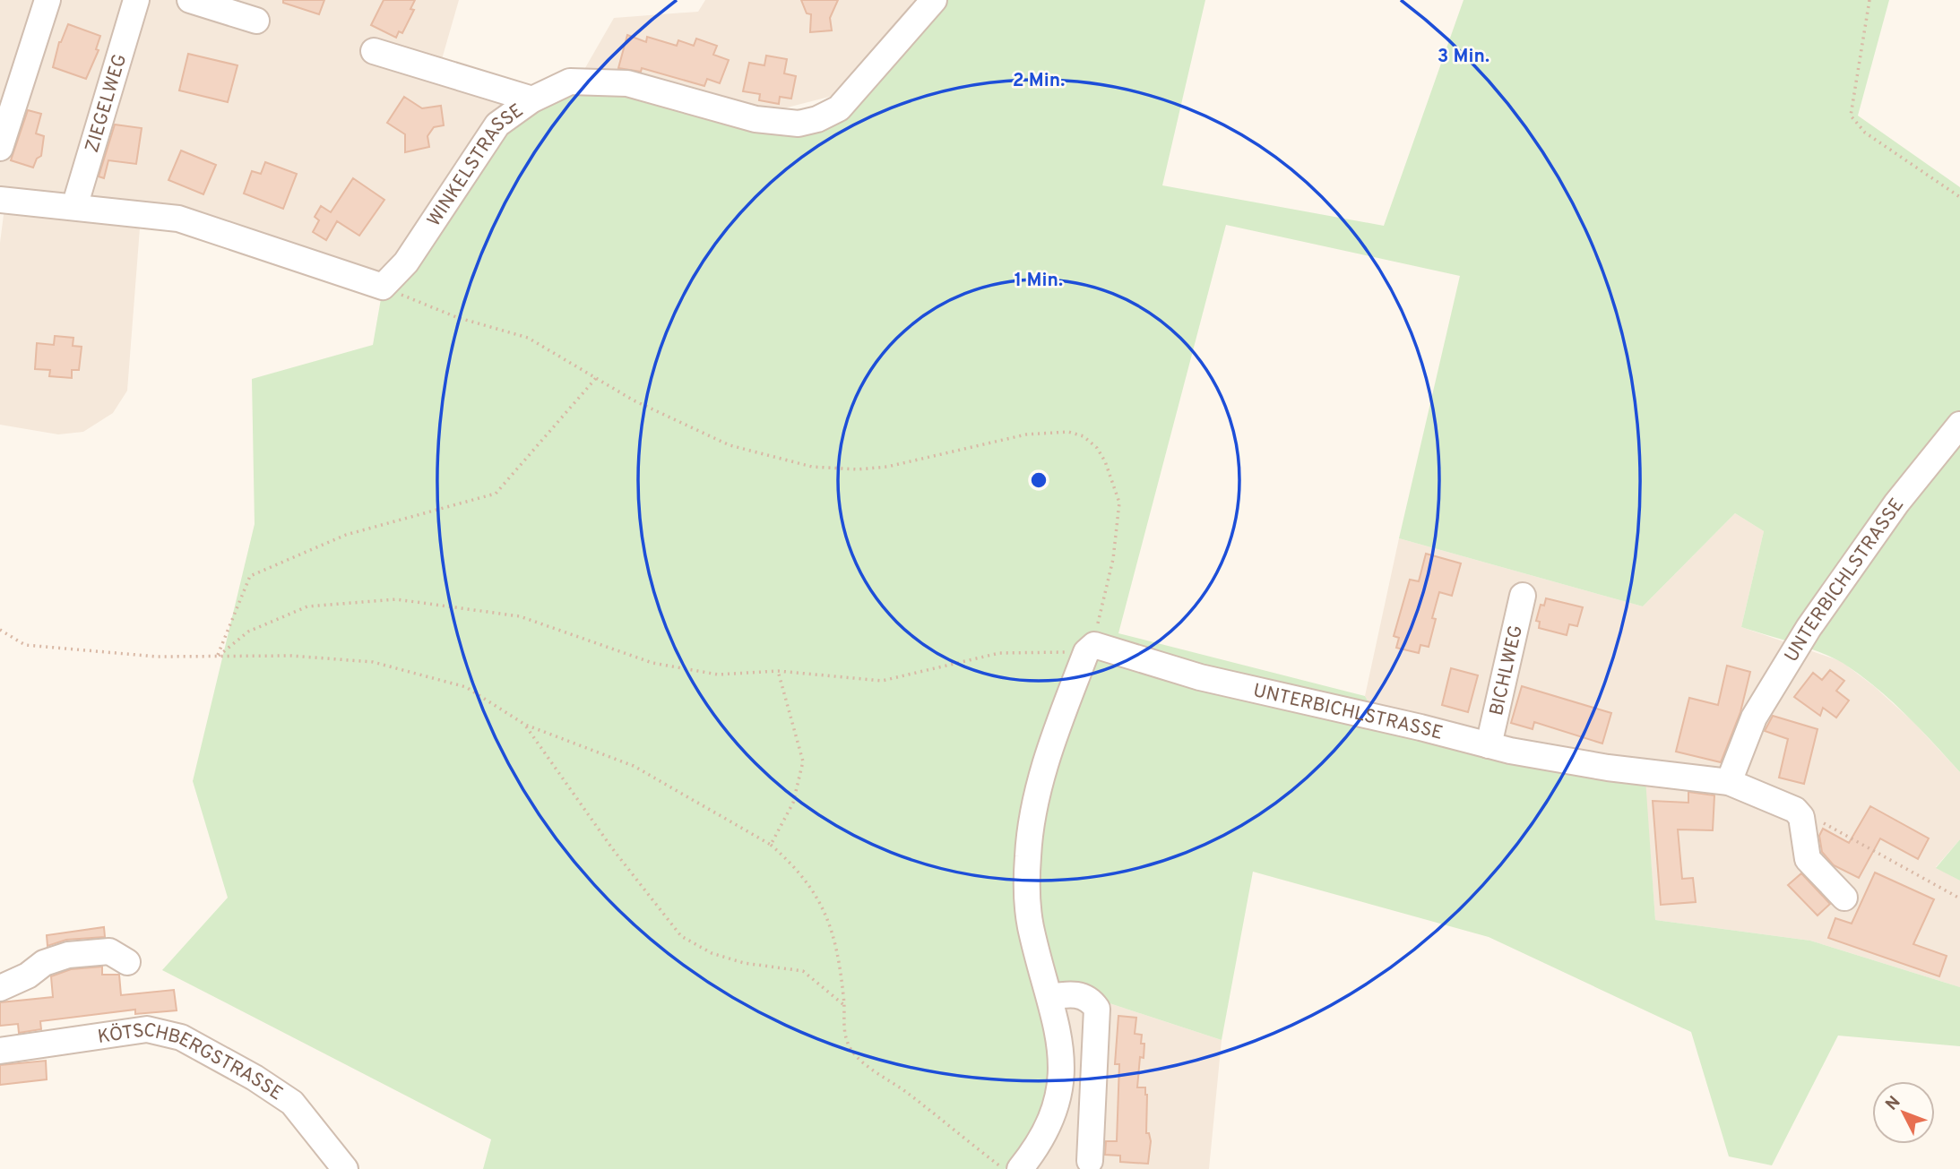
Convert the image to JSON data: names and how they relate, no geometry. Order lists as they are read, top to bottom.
{
  "streets": {
    "street": [
      "ZIEGELWEG",
      "WINKELSTRASSE",
      "UNTERBICHLSTRASSE",
      "BICHLWEG",
      "KÖTSCHBERGSTRASSE"
    ]
  },
  "crossings": [
    ["UNTERBICHLSTRASSE", "BICHLWEG"]
  ],
  "north": "top left",
  "rings": ["3 Min.", "2 Min.", "1 Min."]
}
